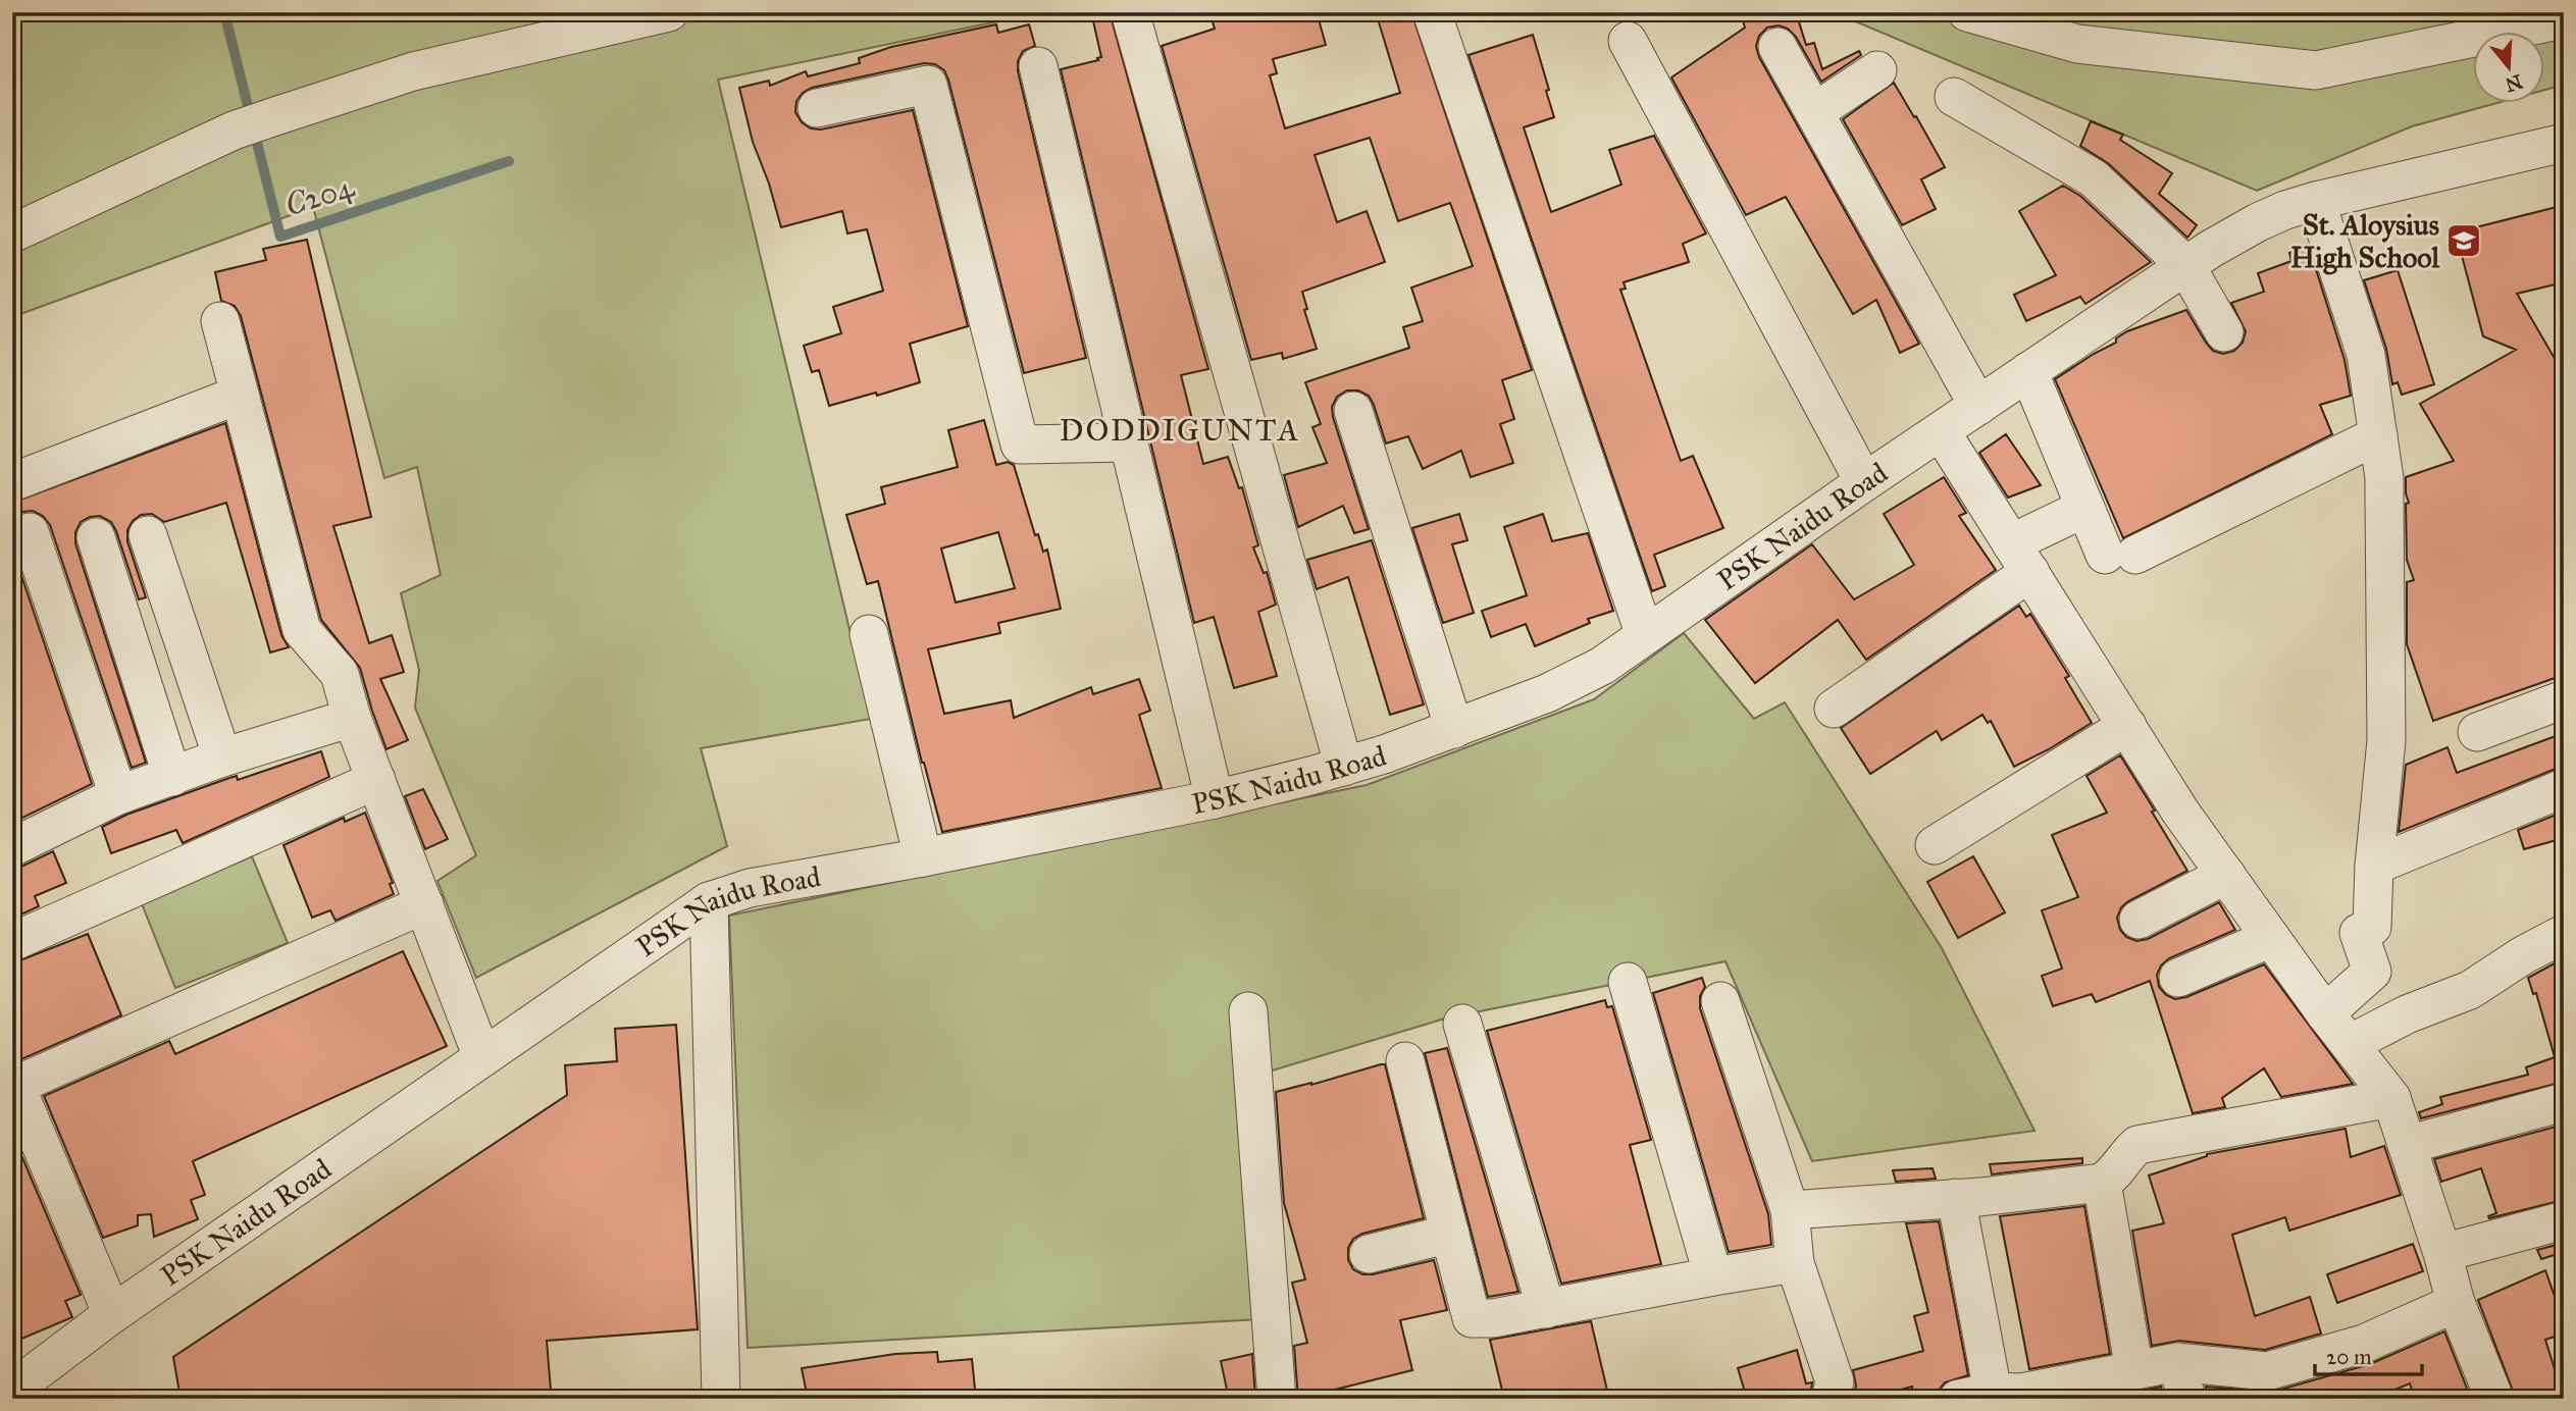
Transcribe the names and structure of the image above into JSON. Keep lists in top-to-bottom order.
{
  "streets": {
    "street": ["PSK Naidu Road"]
  },
  "districts": ["DODDIGUNTA"],
  "water": ["C204"],
  "places": {
    "school or university": ["St. Aloysius High School"]
  },
  "scale_bar": "20 m",
  "north": "bottom"
}
